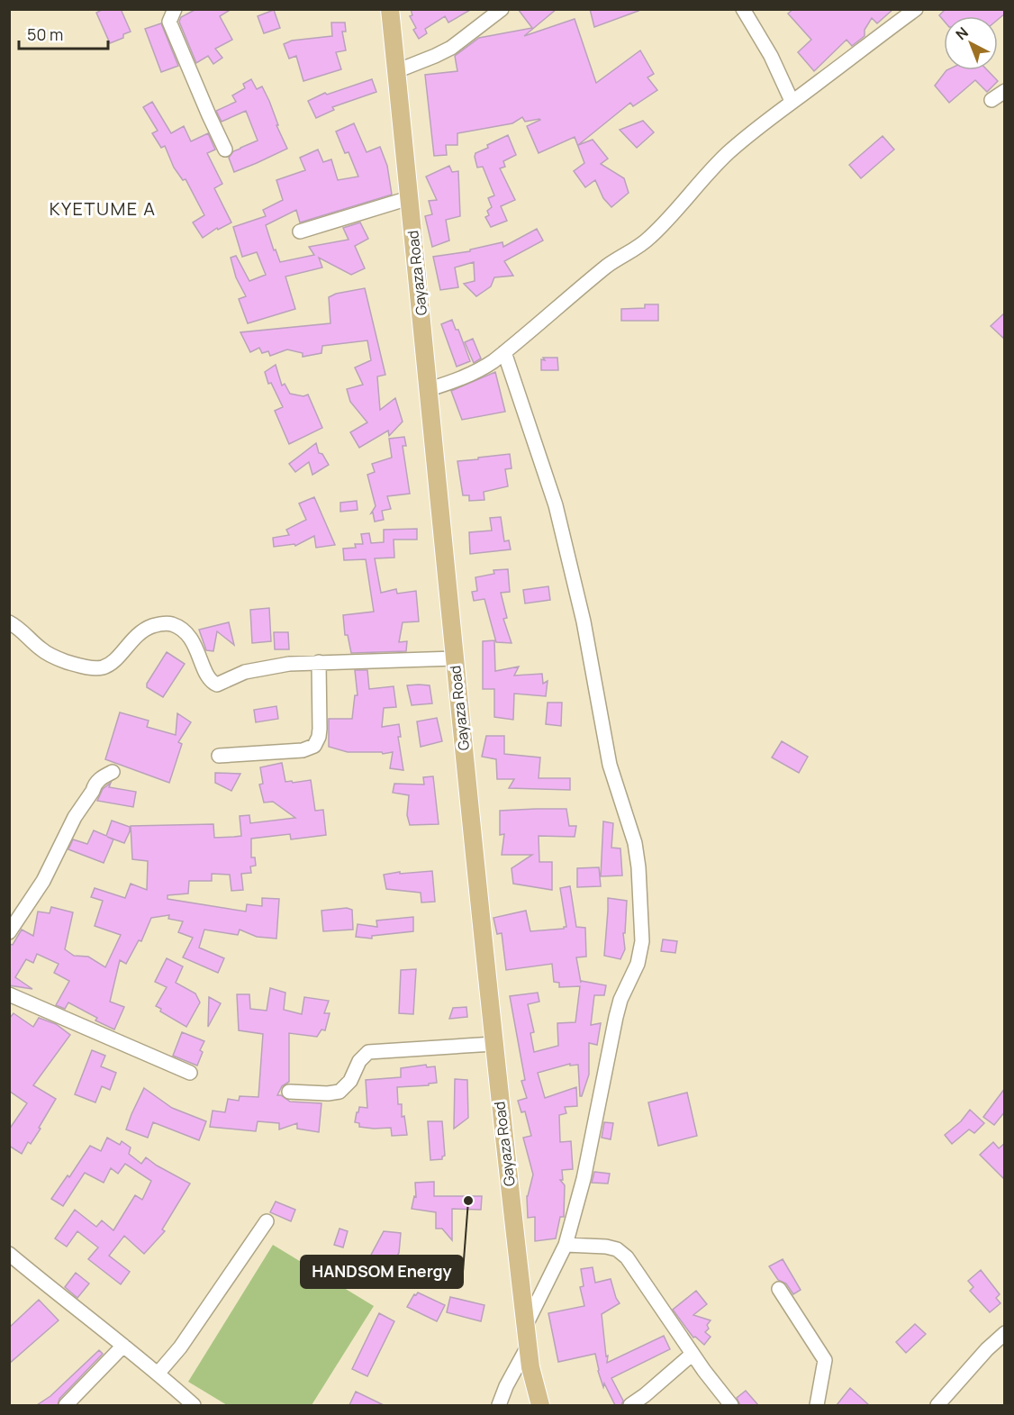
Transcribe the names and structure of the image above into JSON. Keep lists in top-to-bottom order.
{
  "streets": {
    "main road": ["Gayaza Road"]
  },
  "districts": ["KYETUME A"],
  "places": ["HANDSOM Energy"],
  "scale_bar": "50 m",
  "north": "top left"
}
